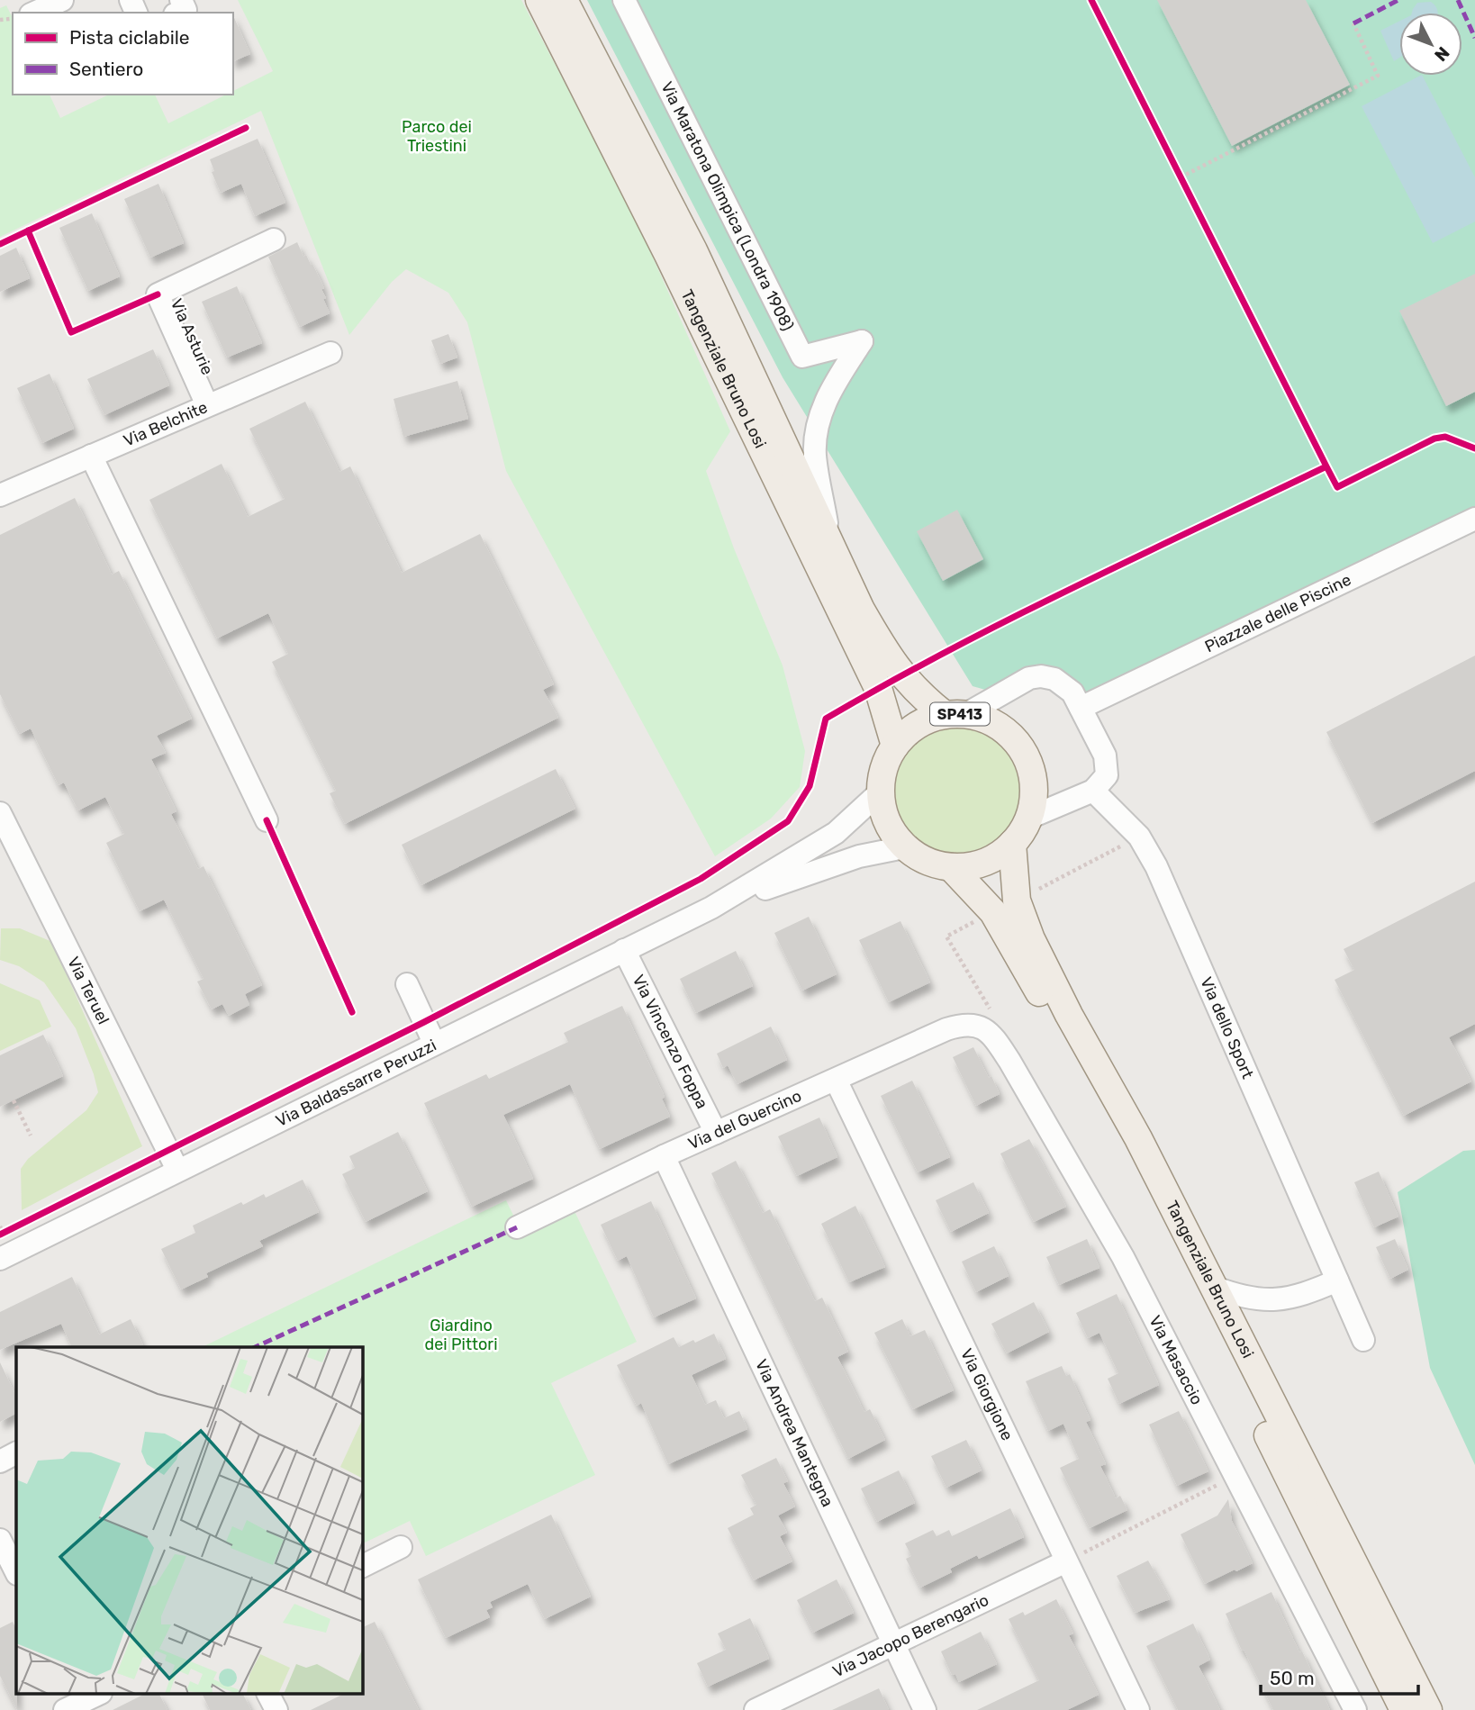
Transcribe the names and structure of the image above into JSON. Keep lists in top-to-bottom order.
{
  "streets": {
    "main road": ["Tangenziale Bruno Losi", "SP413"],
    "street": [
      "Via Maratona Olimpica (Londra 1908)",
      "Via Asturie",
      "Via Belchite",
      "Piazzale delle Piscine",
      "Via Teruel",
      "Via dello Sport",
      "Via Vincenzo Foppa",
      "Via Baldassarre Peruzzi",
      "Via del Guercino",
      "Via Masaccio",
      "Via Giorgione",
      "Via Andrea Mantegna",
      "Via Jacopo Berengario"
    ]
  },
  "crossings": [
    ["Via Maratona Olimpica (Londra 1908)", "Tangenziale Bruno Losi"],
    ["Via Asturie", "Via Belchite"],
    ["Tangenziale Bruno Losi", "SP413"],
    ["Tangenziale Bruno Losi", "Via Baldassarre Peruzzi"],
    ["SP413", "Via Baldassarre Peruzzi"],
    ["Via Teruel", "Via Baldassarre Peruzzi"],
    ["Via Vincenzo Foppa", "Via Baldassarre Peruzzi"],
    ["Via Vincenzo Foppa", "Via del Guercino"],
    ["Via del Guercino", "Via Masaccio"],
    ["Via del Guercino", "Via Giorgione"],
    ["Via del Guercino", "Via Andrea Mantegna"],
    ["Via Giorgione", "Via Jacopo Berengario"],
    ["Via Andrea Mantegna", "Via Jacopo Berengario"]
  ],
  "parks": ["Parco dei Triestini", "Giardino dei Pittori"],
  "legend": ["Pista ciclabile", "Sentiero"],
  "scale_bar": "50 m",
  "north": "bottom right"
}
